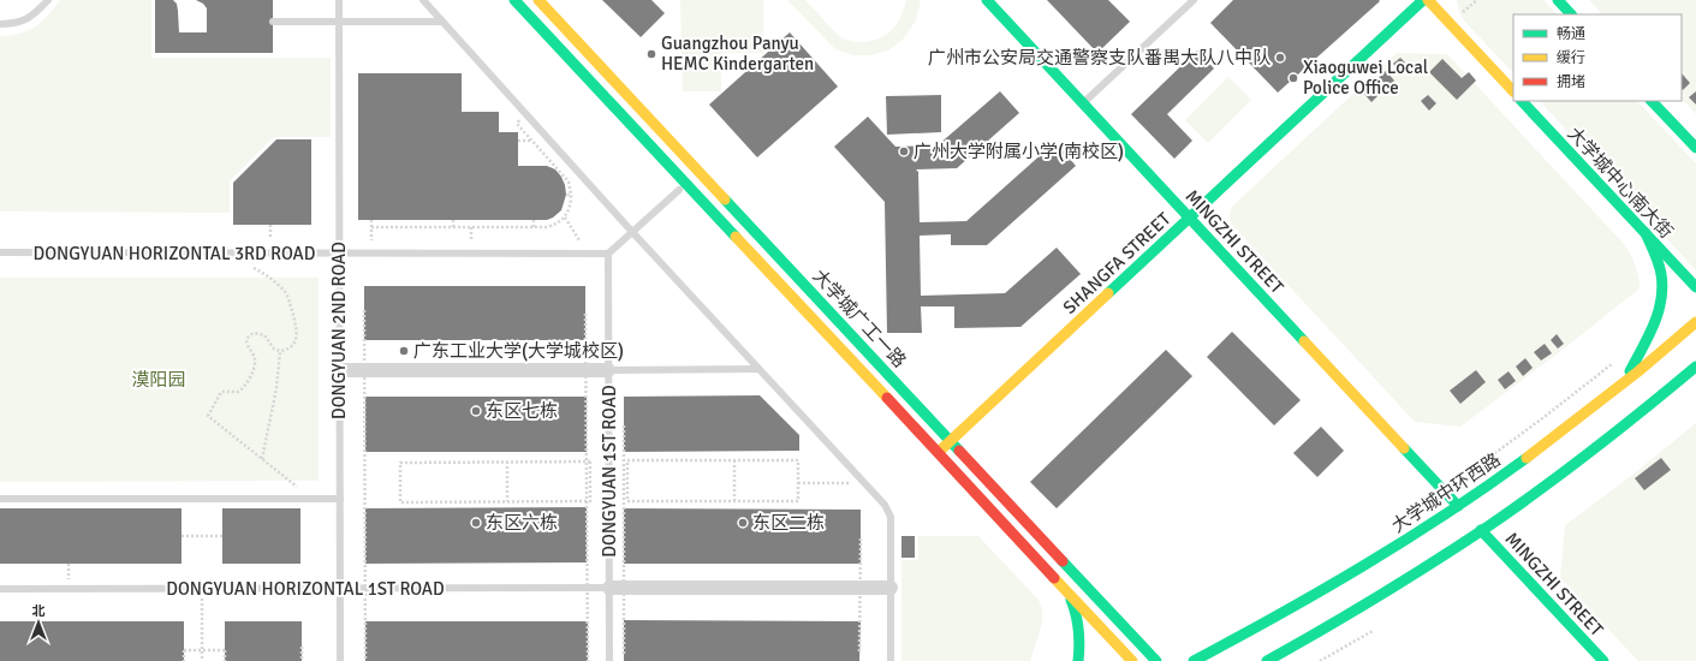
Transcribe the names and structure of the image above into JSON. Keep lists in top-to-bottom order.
{
  "streets": {
    "main road": [
      "大学城中心南大街",
      "MINGZHI STREET",
      "SHANGFA STREET",
      "大学城广工一路",
      "大学城中环西路"
    ],
    "lane": [
      "DONGYUAN HORIZONTAL 3RD ROAD",
      "DONGYUAN 2ND ROAD",
      "DONGYUAN 1ST ROAD",
      "DONGYUAN HORIZONTAL 1ST ROAD"
    ]
  },
  "crossings": [
    ["MINGZHI STREET", "SHANGFA STREET"],
    ["MINGZHI STREET", "大学城中环西路"],
    ["DONGYUAN HORIZONTAL 3RD ROAD", "DONGYUAN 2ND ROAD"],
    ["DONGYUAN HORIZONTAL 3RD ROAD", "DONGYUAN 1ST ROAD"],
    ["SHANGFA STREET", "大学城广工一路"],
    ["DONGYUAN 2ND ROAD", "DONGYUAN HORIZONTAL 1ST ROAD"],
    ["DONGYUAN 1ST ROAD", "DONGYUAN HORIZONTAL 1ST ROAD"]
  ],
  "parks": ["漠阳园"],
  "places": [
    "Guangzhou Panyu HEMC Kindergarten",
    "广州市公安局交通警察支队番禺大队八中队",
    "Xiaoguwei Local Police Office",
    "广州大学附属小学(南校区)",
    "广东工业大学(大学城校区)",
    "东区七栋",
    "东区六栋",
    "东区二栋"
  ],
  "legend": ["畅通", "缓行", "拥堵"],
  "north": "top"
}
